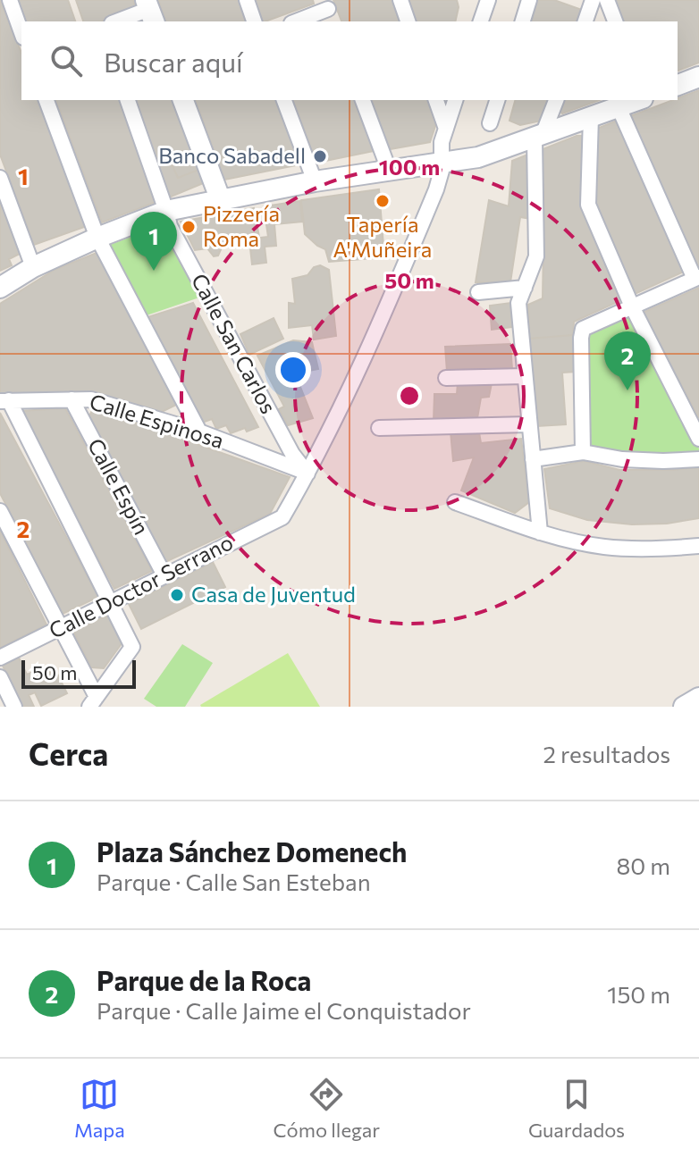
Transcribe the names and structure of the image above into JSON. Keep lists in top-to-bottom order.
{
  "streets": {
    "street": [
      "Calle San Carlos",
      "Calle Espinosa",
      "Calle Espín",
      "Calle Doctor Serrano"
    ]
  },
  "crossings": [
    ["Calle San Carlos", "Calle Espinosa"],
    ["Calle San Carlos", "Calle Doctor Serrano"],
    ["Calle Espinosa", "Calle Espín"],
    ["Calle Espinosa", "Calle Doctor Serrano"],
    ["Calle Espín", "Calle Doctor Serrano"]
  ],
  "places": [
    "Banco Sabadell",
    "Tapería A'Muñeira",
    "Pizzería Roma",
    "Casa de Juventud"
  ],
  "scale_bar": "50 m",
  "page": {
    "search": "Buscar aquí",
    "pins": ["1", "2"],
    "scale": "50 m",
    "heading": ["Cerca", "2 resultados"],
    "list": [
      {
        "mark": "1",
        "name": "Plaza Sánchez Domenech",
        "note": "Parque · Calle San Esteban",
        "value": "80 m"
      },
      {
        "mark": "2",
        "name": "Parque de la Roca",
        "note": "Parque · Calle Jaime el Conquistador",
        "value": "150 m"
      }
    ],
    "nav": ["Mapa", "Cómo llegar", "Guardados"]
  },
  "grid": {
    "rows": ["1", "2"]
  },
  "rings": ["100 m", "50 m"]
}
